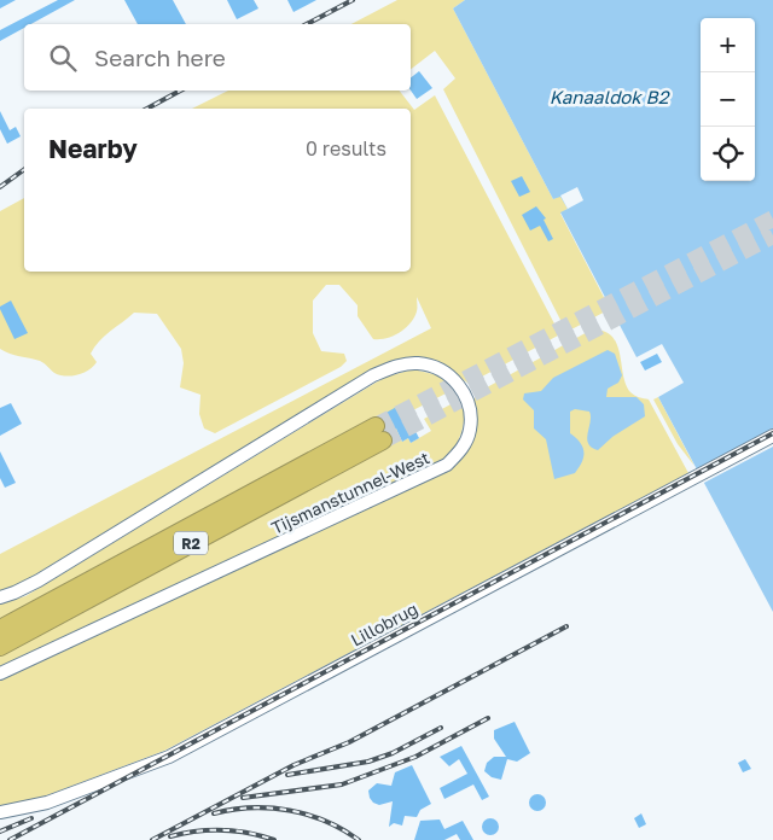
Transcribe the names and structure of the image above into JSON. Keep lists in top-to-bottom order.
{
  "streets": {
    "highway": ["R2"],
    "street": ["Tijsmanstunnel-West", "Lillobrug"]
  },
  "water": ["Kanaaldok B2"],
  "page": {
    "map_buttons": ["+", "−"],
    "search": "Search here",
    "heading": ["Nearby", "0 results"]
  }
}
